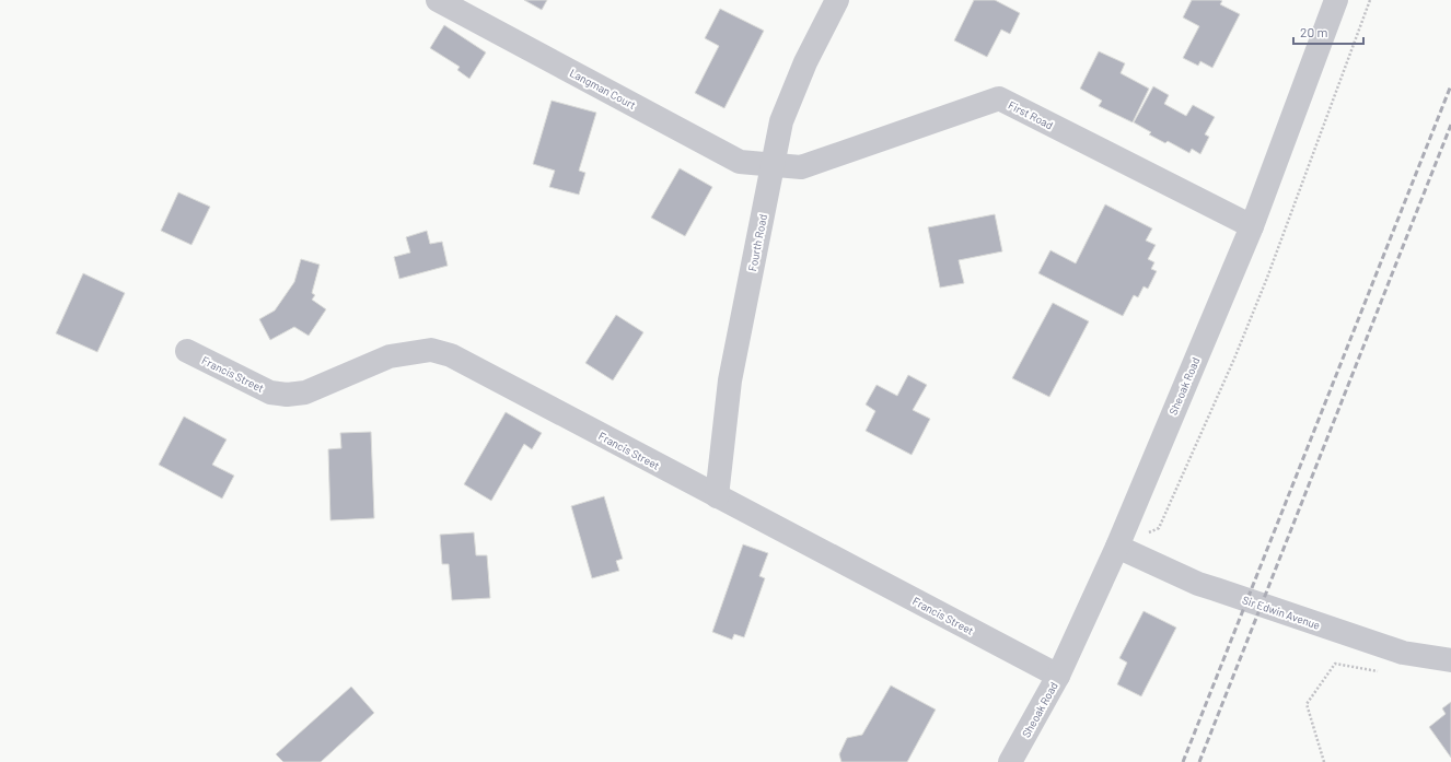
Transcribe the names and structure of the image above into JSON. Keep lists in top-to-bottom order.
{
  "streets": {
    "street": [
      "Langman Court",
      "First Road",
      "Fourth Road",
      "Francis Street",
      "Sheoak Road",
      "Sir Edwin Avenue"
    ]
  },
  "crossings": [
    ["Langman Court", "First Road"],
    ["Langman Court", "Fourth Road"],
    ["First Road", "Fourth Road"],
    ["First Road", "Sheoak Road"],
    ["Fourth Road", "Francis Street"],
    ["Francis Street", "Sheoak Road"],
    ["Sheoak Road", "Sir Edwin Avenue"]
  ],
  "scale_bar": "20 m"
}
